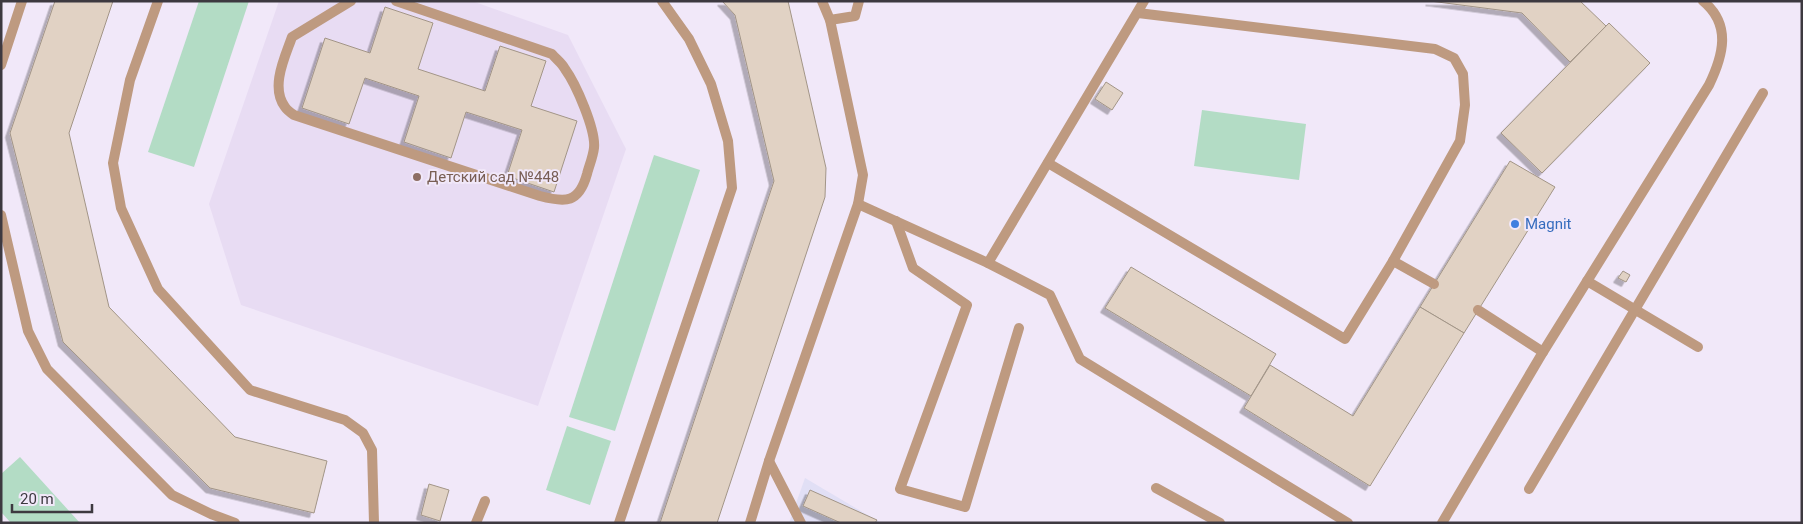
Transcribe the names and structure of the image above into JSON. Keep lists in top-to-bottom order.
{
  "places": ["Детский сад №448", "Magnit"],
  "scale_bar": "20 m"
}
